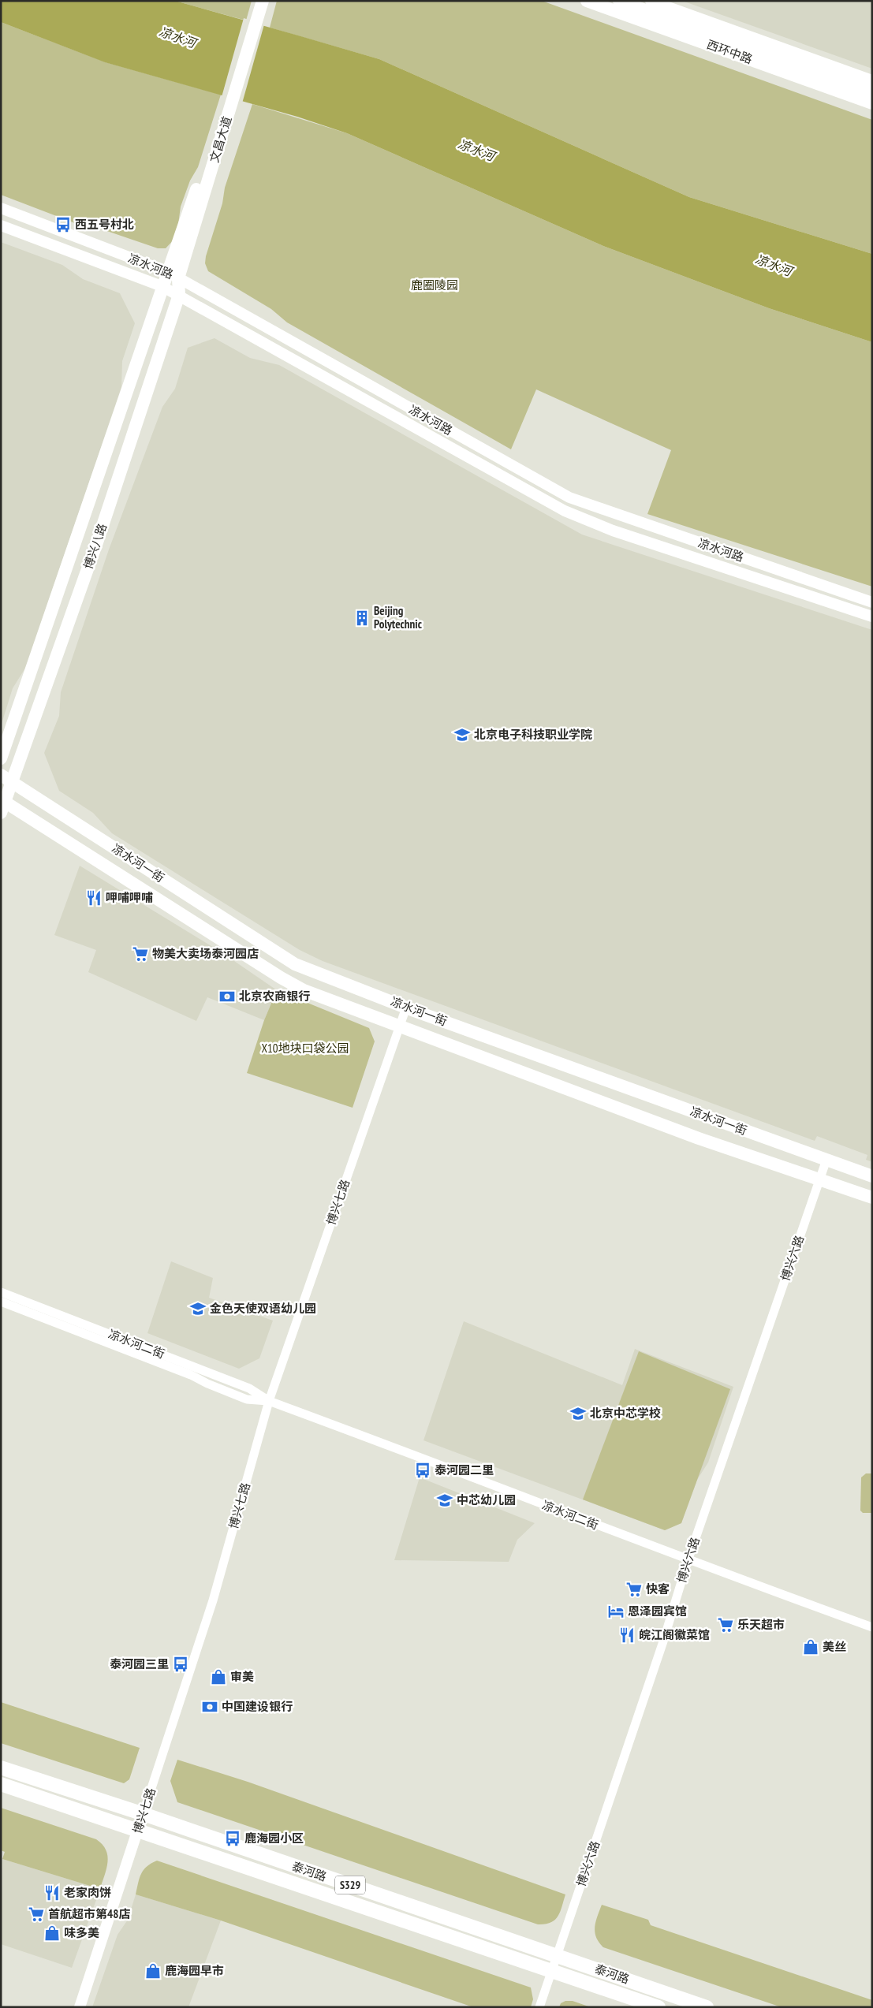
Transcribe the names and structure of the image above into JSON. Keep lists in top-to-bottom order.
{
  "streets": {
    "main road": [
      "西环中路",
      "文昌大道",
      "博兴八路",
      "凉水河一街",
      "泰河路",
      "S329"
    ],
    "street": [
      "凉水河路",
      "博兴七路",
      "博兴六路",
      "凉水河二街"
    ]
  },
  "crossings": [
    ["文昌大道", "凉水河路"],
    ["文昌大道", "博兴八路"],
    ["凉水河路", "博兴八路"],
    ["博兴八路", "凉水河一街"],
    ["凉水河一街", "博兴七路"],
    ["凉水河一街", "博兴六路"],
    ["博兴七路", "凉水河二街"],
    ["博兴七路", "泰河路"],
    ["博兴六路", "凉水河二街"],
    ["博兴六路", "泰河路"]
  ],
  "water": ["凉水河"],
  "parks": ["鹿圈陵园", "X10地块口袋公园"],
  "places": {
    "bus stop": [
      "西五号村北",
      "泰河园二里",
      "泰河园三里",
      "鹿海园小区"
    ],
    "building": ["Beijing Polytechnic"],
    "school or university": [
      "北京电子科技职业学院",
      "金色天使双语幼儿园",
      "北京中芯学校",
      "中芯幼儿园"
    ],
    "restaurant": ["呷哺呷哺", "皖江阁徽菜馆", "老家肉饼"],
    "supermarket": [
      "物美大卖场泰河园店",
      "快客",
      "乐天超市",
      "首航超市第48店"
    ],
    "bank": ["北京农商银行", "中国建设银行"],
    "hotel": ["恩泽园宾馆"],
    "shop": [
      "美丝",
      "审美",
      "味多美",
      "鹿海园早市"
    ]
  }
}
